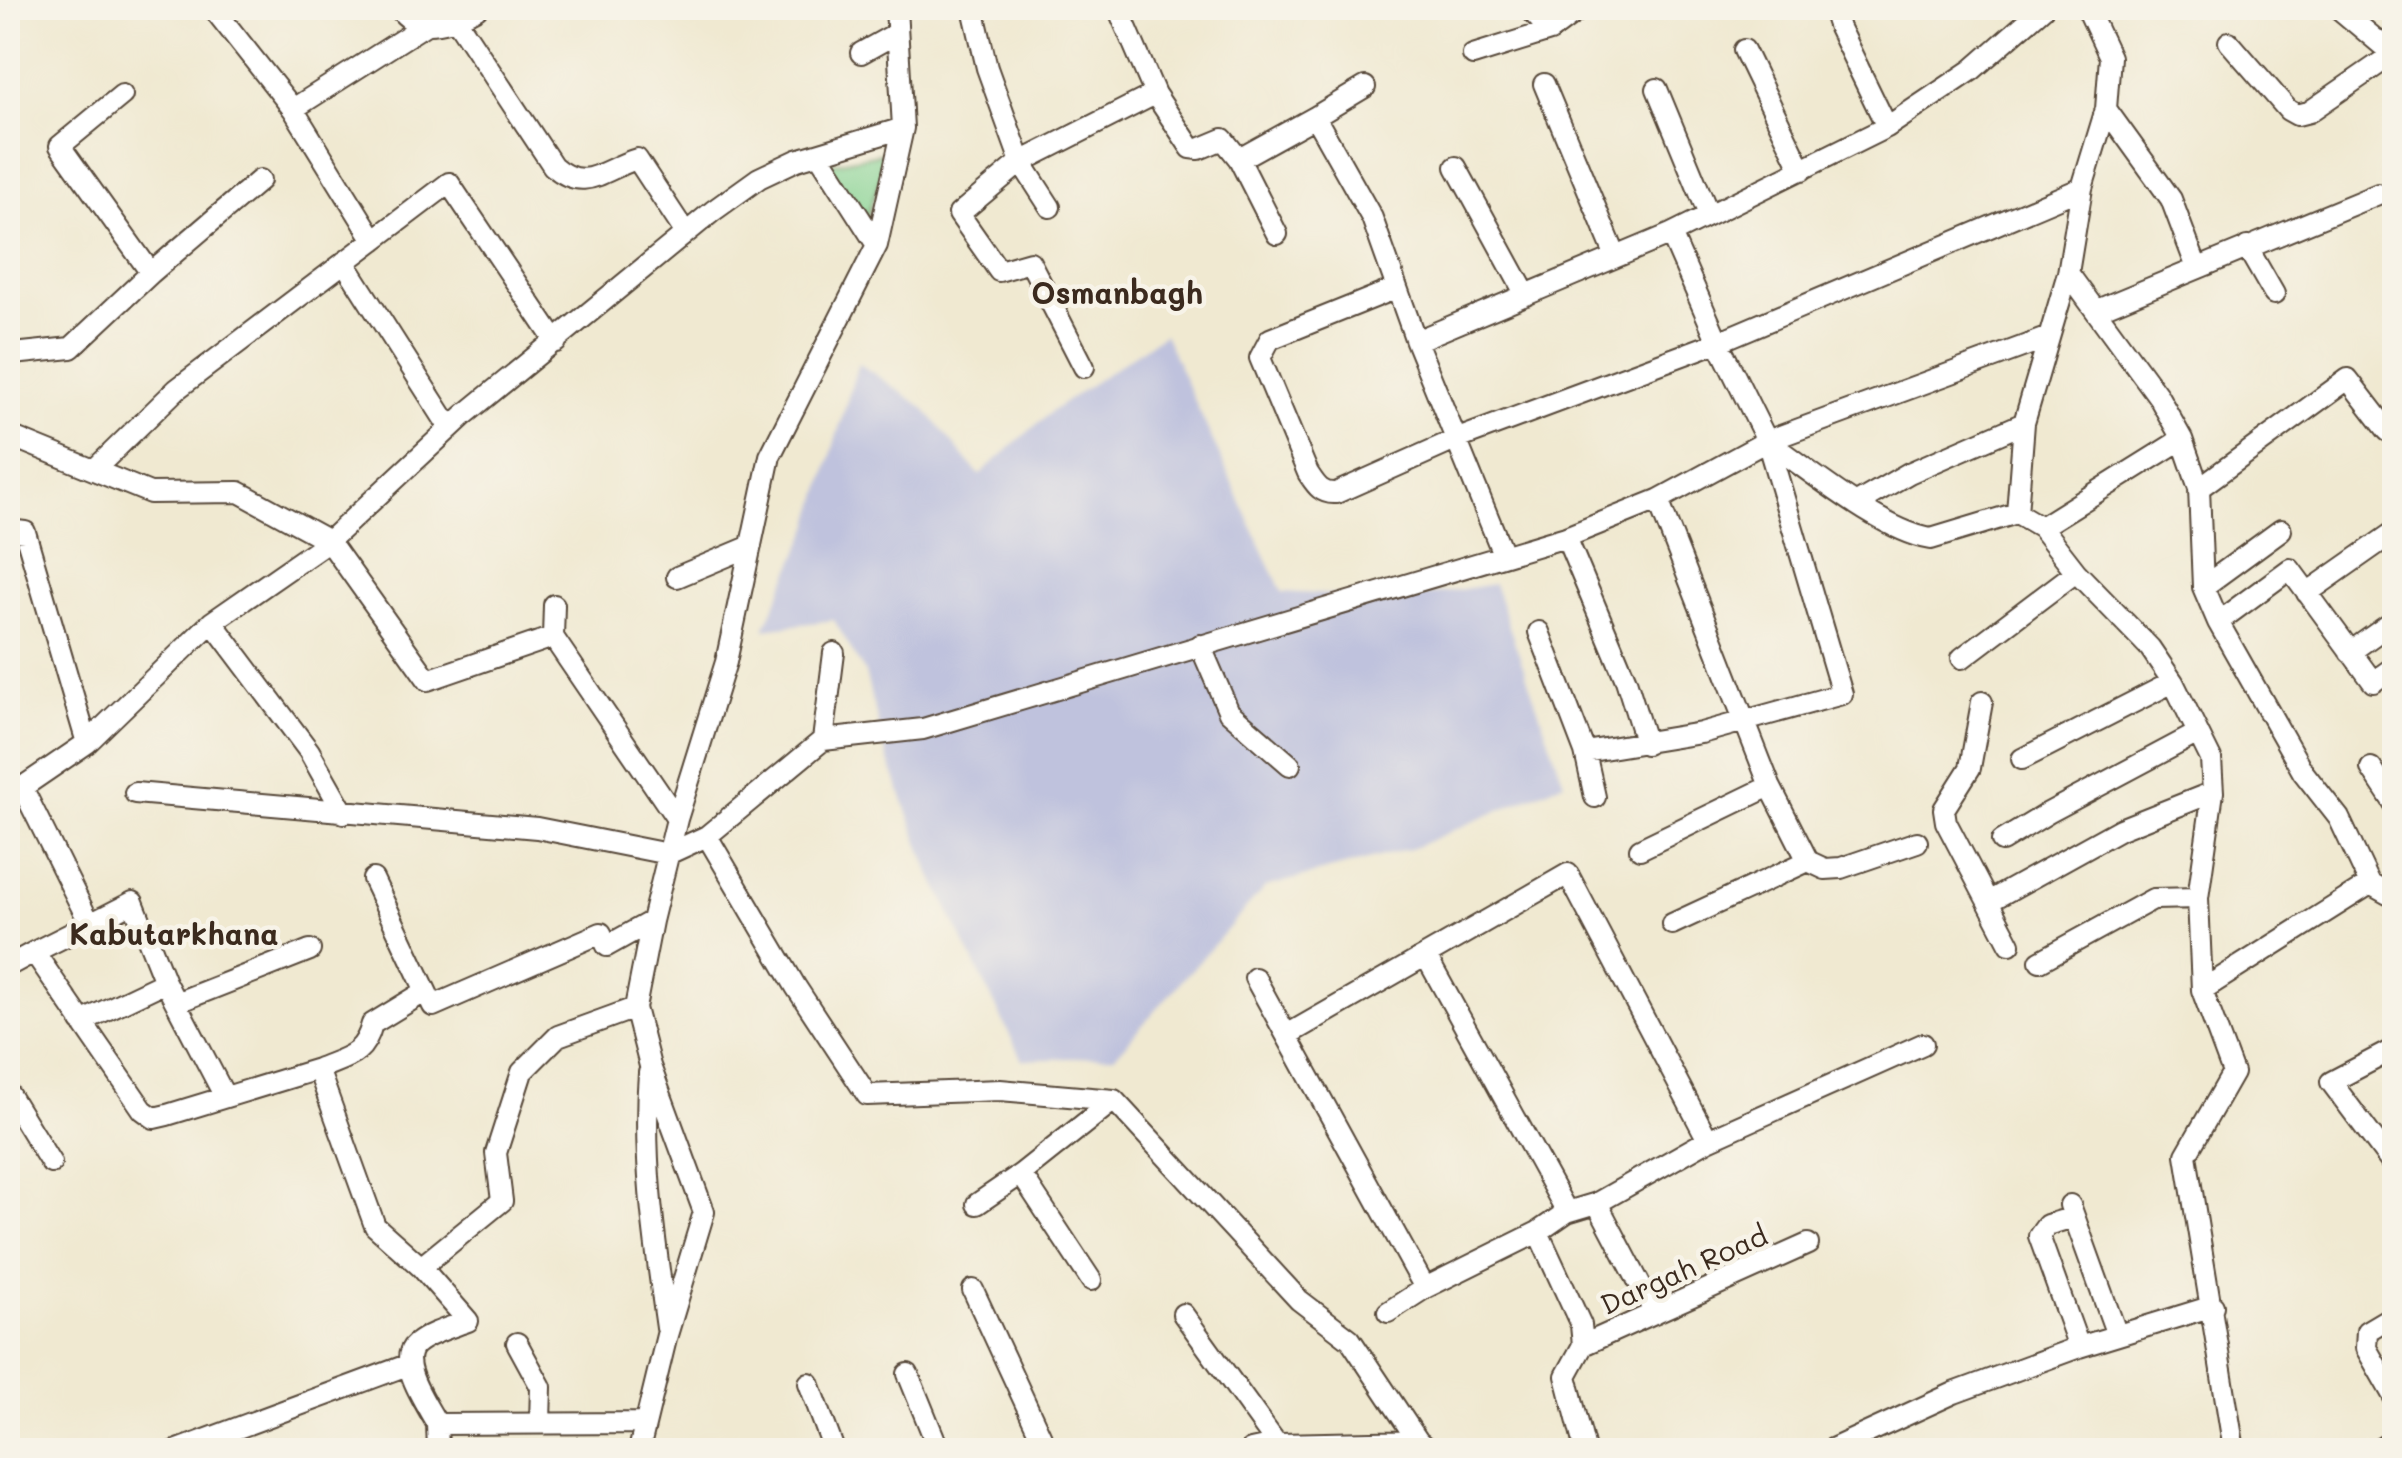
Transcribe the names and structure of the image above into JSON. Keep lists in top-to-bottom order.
{
  "streets": {
    "street": ["Dargah Road"]
  },
  "districts": ["Osmanbagh", "Kabutarkhana"]
}
